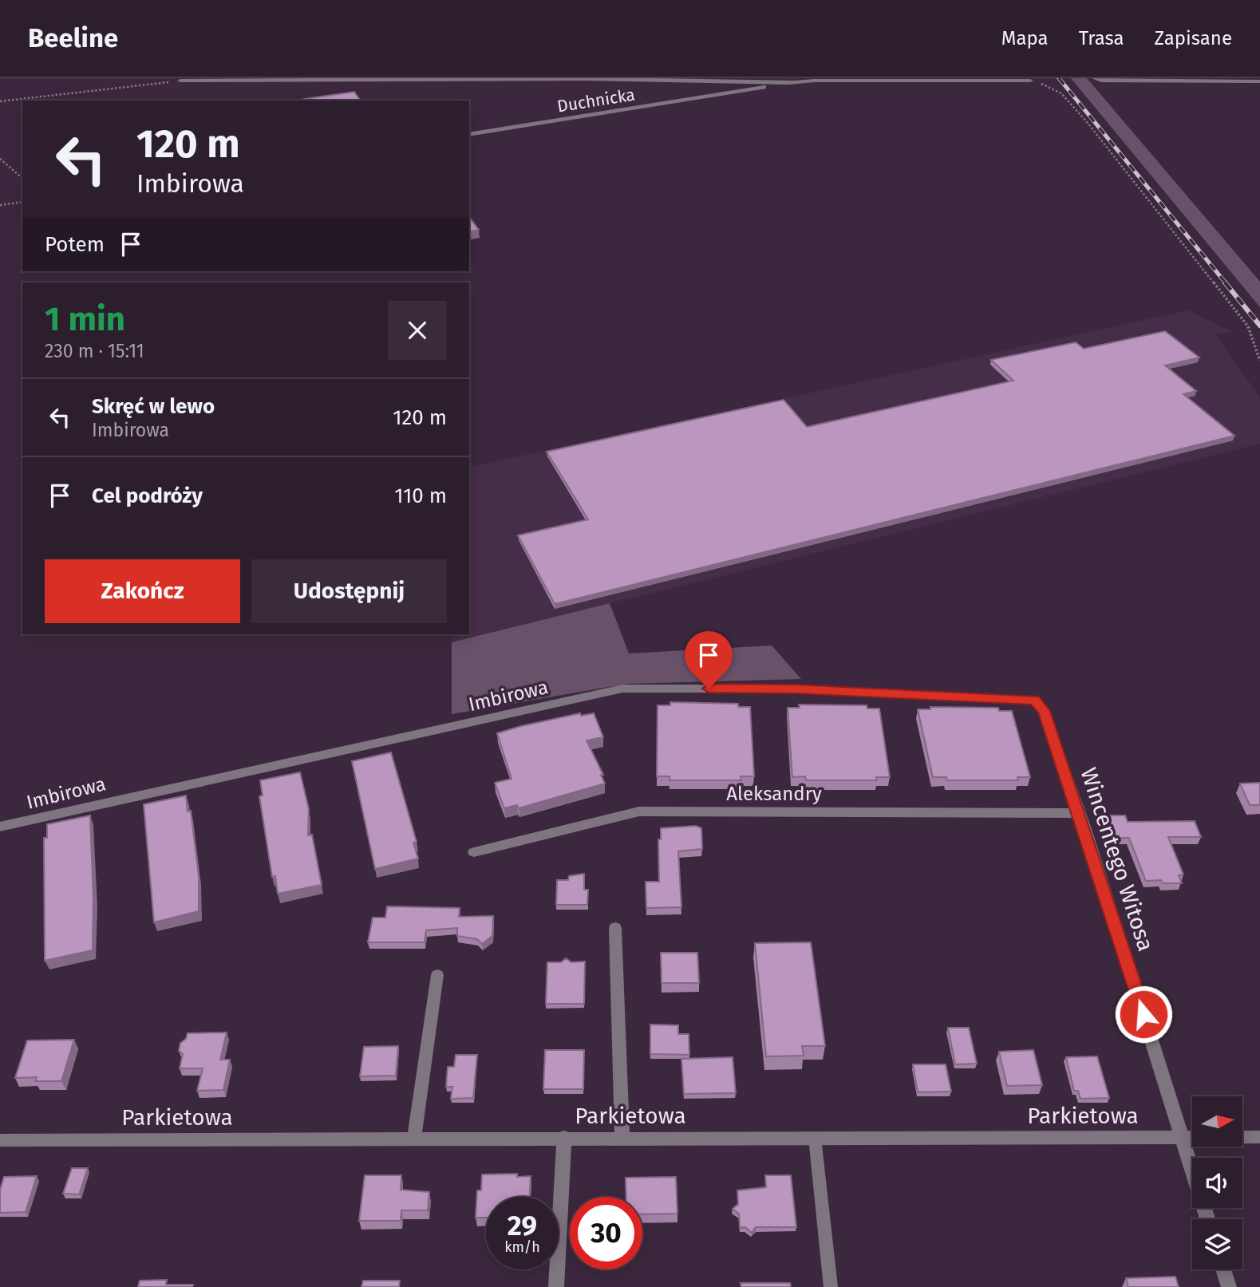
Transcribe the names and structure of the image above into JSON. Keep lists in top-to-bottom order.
{
  "streets": {
    "street": [
      "Duchnicka",
      "Imbirowa",
      "Aleksandry",
      "Wincentego Witosa",
      "Parkietowa"
    ]
  },
  "crossings": [
    ["Imbirowa", "Wincentego Witosa"],
    ["Aleksandry", "Wincentego Witosa"],
    ["Wincentego Witosa", "Parkietowa"]
  ],
  "north": "right",
  "page": {
    "header": "Beeline",
    "nav": ["Mapa", "Trasa", "Zapisane"],
    "turn": ["120 m", "Imbirowa"],
    "then": "Potem",
    "heading": ["1 min", "230 m · 15:11"],
    "list": [
      {
        "name": "Skręć w lewo",
        "note": "Imbirowa",
        "value": "120 m"
      },
      {
        "name": "Cel podróży",
        "value": "110 m"
      }
    ],
    "buttons": ["Zakończ", "Udostępnij"],
    "speed": "29 km/h",
    "limit": "30"
  }
}
